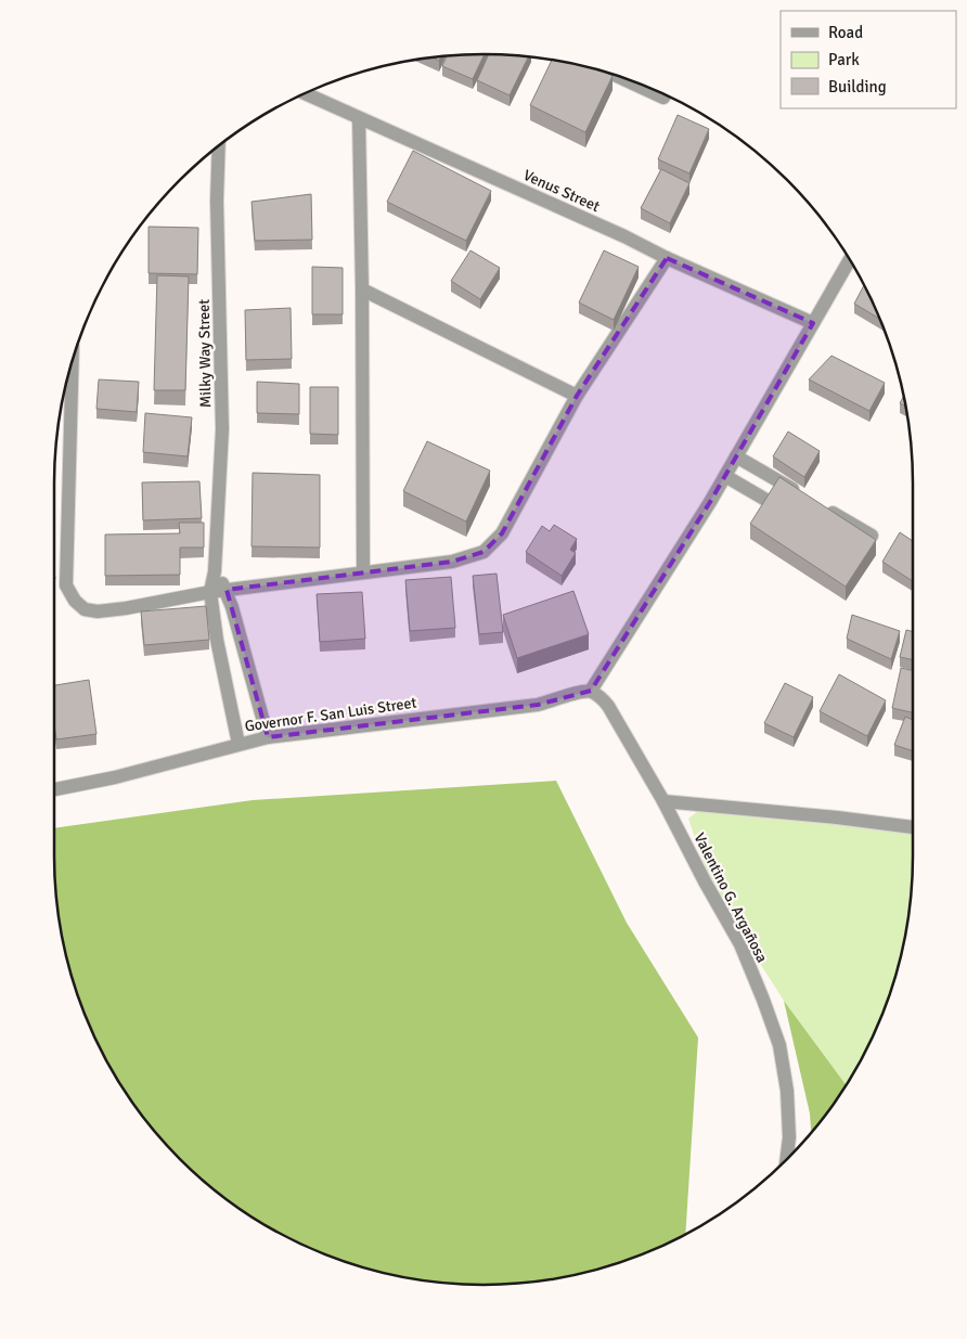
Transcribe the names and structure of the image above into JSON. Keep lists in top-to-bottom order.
{
  "streets": {
    "street": [
      "Venus Street",
      "Milky Way Street",
      "Governor F. San Luis Street",
      "Valentino G. Argañosa"
    ]
  },
  "crossings": [
    ["Milky Way Street", "Governor F. San Luis Street"],
    ["Governor F. San Luis Street", "Valentino G. Argañosa"]
  ],
  "legend": ["Road", "Park", "Building"]
}
